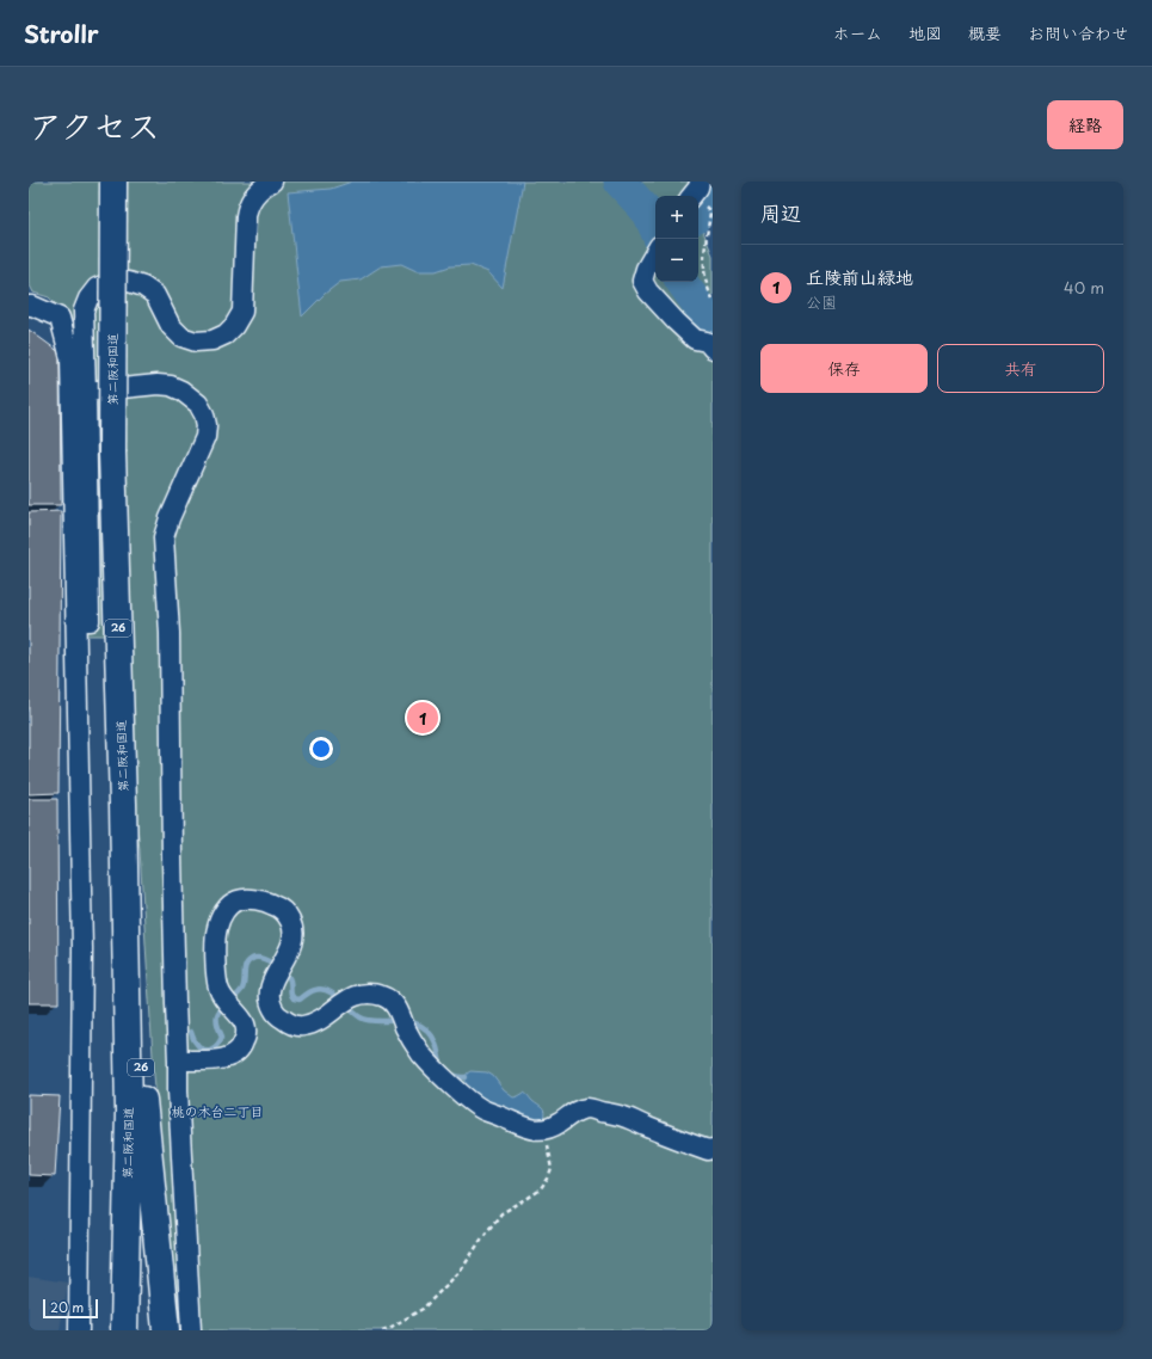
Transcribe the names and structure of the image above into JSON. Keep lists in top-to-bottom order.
{
  "streets": {
    "highway": ["第二阪和国道", "26"]
  },
  "crossings": [
    ["第二阪和国道", "26"]
  ],
  "districts": ["桃の木台二丁目"],
  "scale_bar": "20 m",
  "page": {
    "header": "Strollr",
    "nav": [
      "ホーム",
      "地図",
      "概要",
      "お問い合わせ"
    ],
    "title": "アクセス",
    "buttons": [
      "経路",
      ["保存", "共有"]
    ],
    "heading": "周辺",
    "map_buttons": ["+", "−"],
    "list": [
      {
        "mark": "1",
        "name": "丘陵前山緑地",
        "note": "公園",
        "value": "40 m"
      }
    ],
    "pins": "1",
    "scale": "20 m"
  }
}
